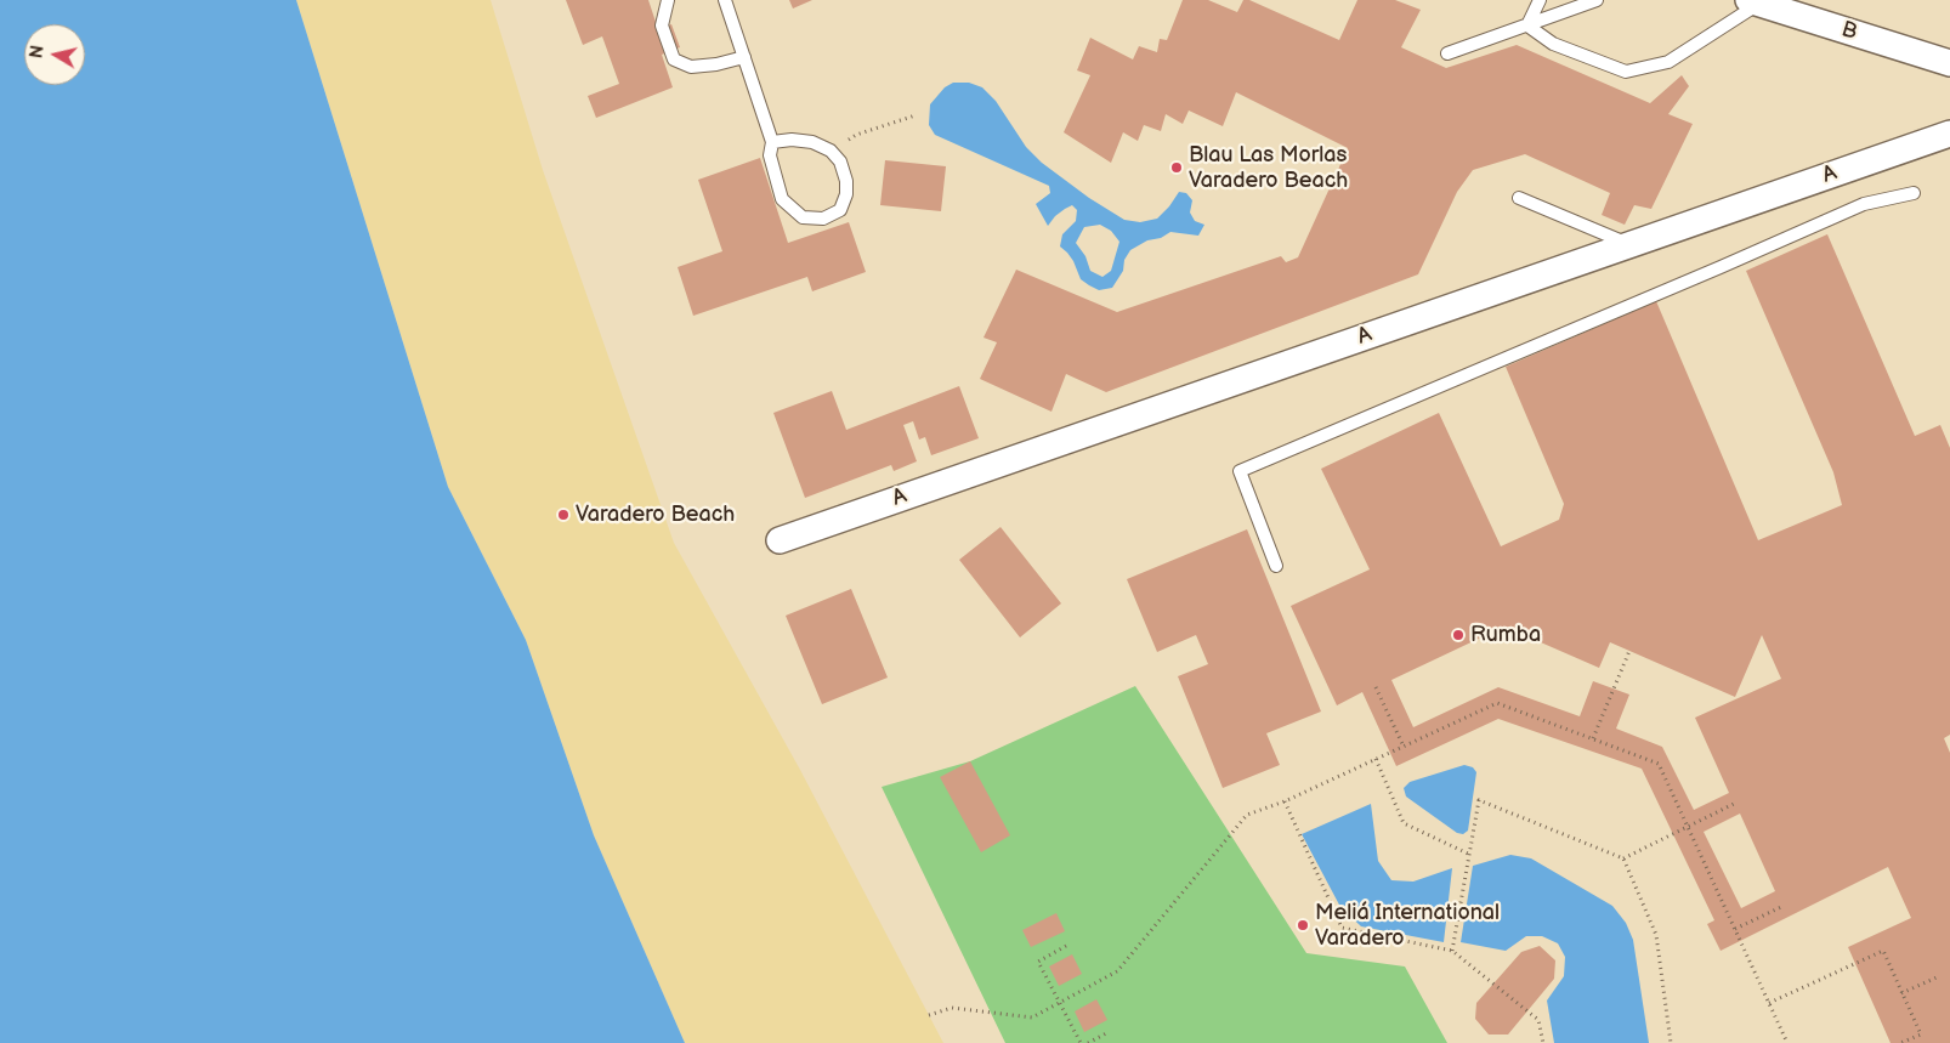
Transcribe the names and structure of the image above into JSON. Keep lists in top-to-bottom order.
{
  "streets": {
    "street": ["B", "A"]
  },
  "places": [
    "Blau Las Morlas Varadero Beach",
    "Varadero Beach",
    "Rumba",
    "Meliá International Varadero"
  ],
  "north": "left"
}
